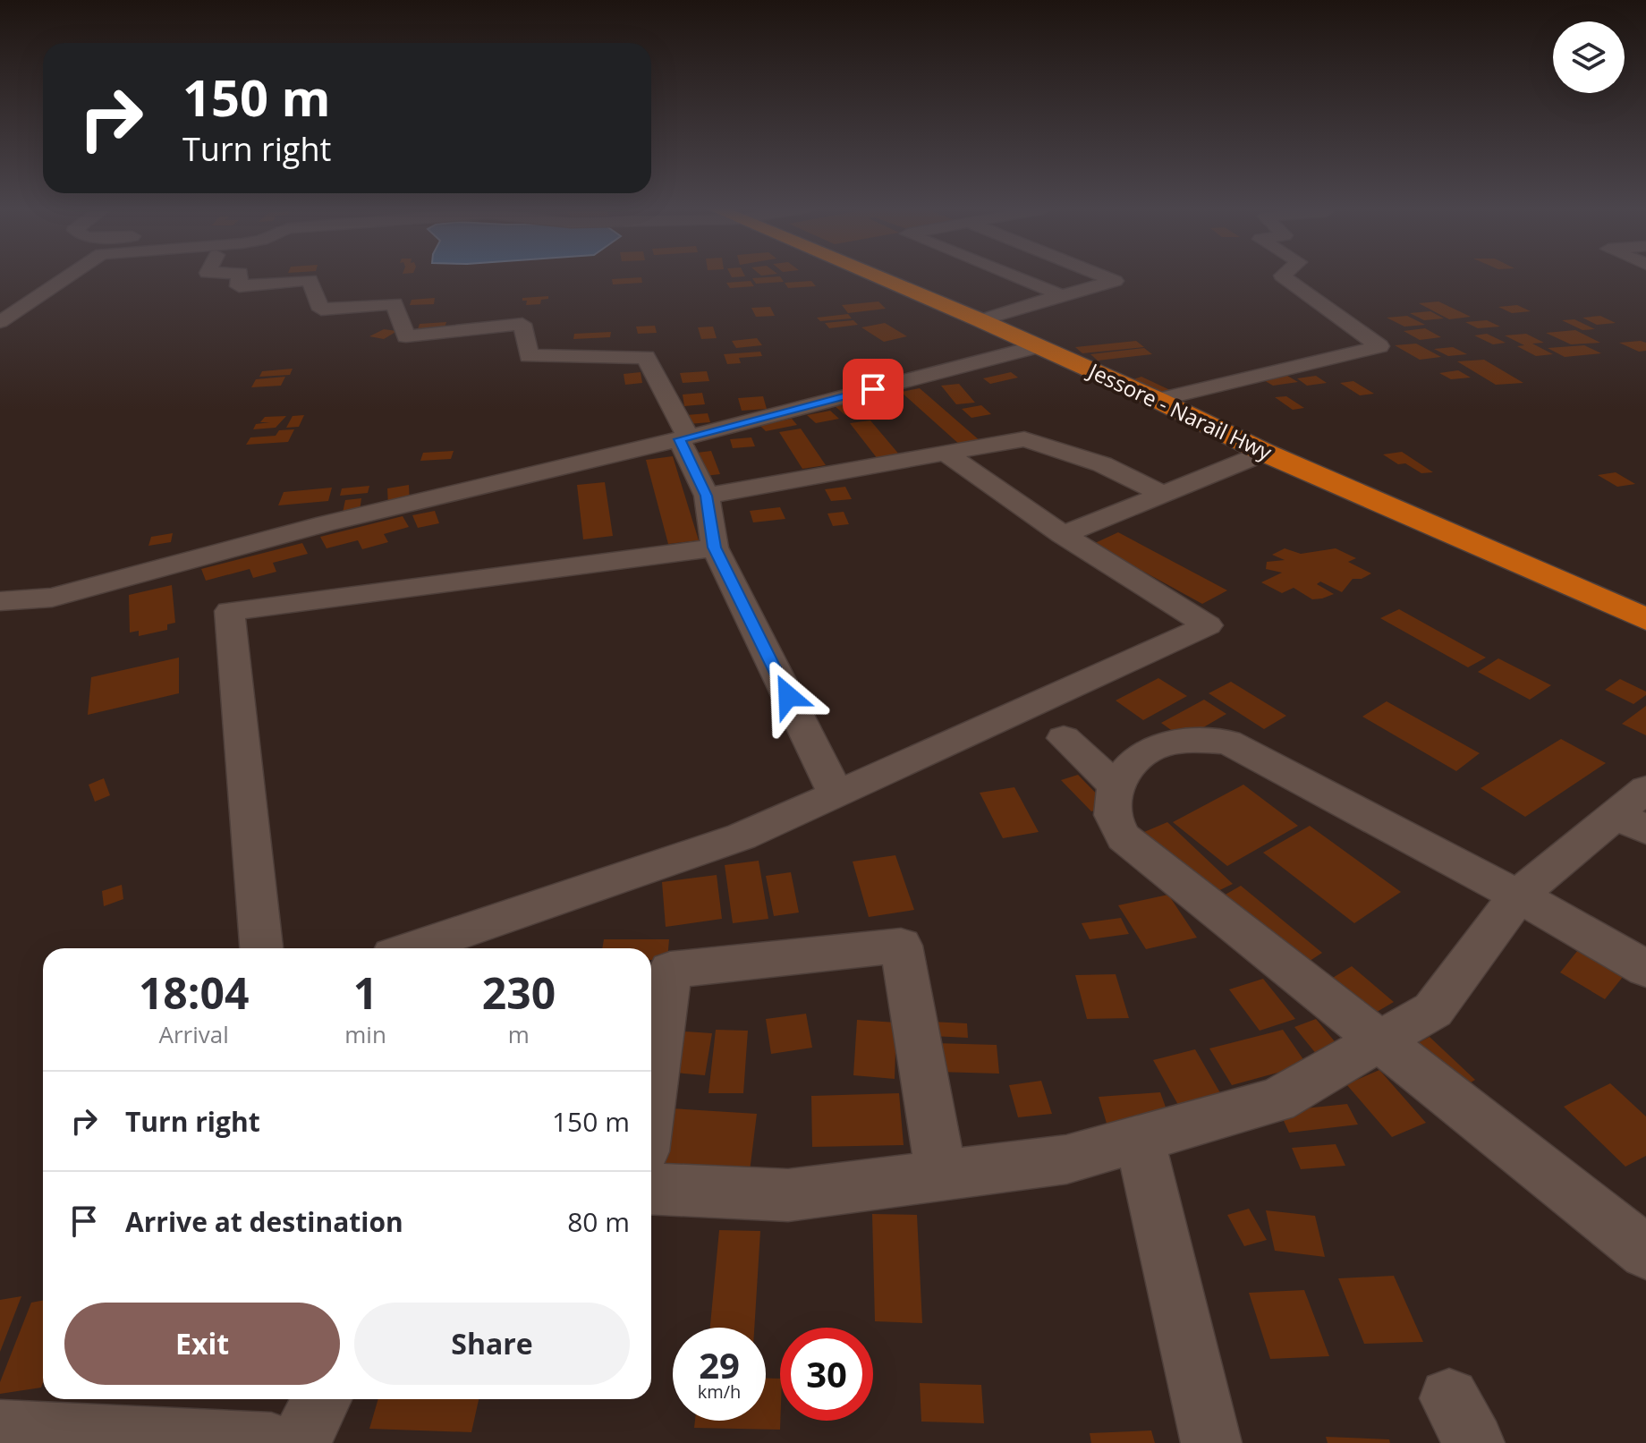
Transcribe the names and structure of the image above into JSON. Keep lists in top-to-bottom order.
{
  "streets": {
    "highway": ["Jessore - Narail Hwy"]
  },
  "page": {
    "turn": ["150 m", "Turn right"],
    "eta": [
      "18:04",
      "Arrival",
      "1",
      "min",
      "230",
      "m"
    ],
    "list": [
      {
        "name": "Turn right",
        "value": "150 m"
      },
      {
        "name": "Arrive at destination",
        "value": "80 m"
      }
    ],
    "buttons": ["Exit", "Share"],
    "speed": "29 km/h",
    "limit": "30"
  }
}
